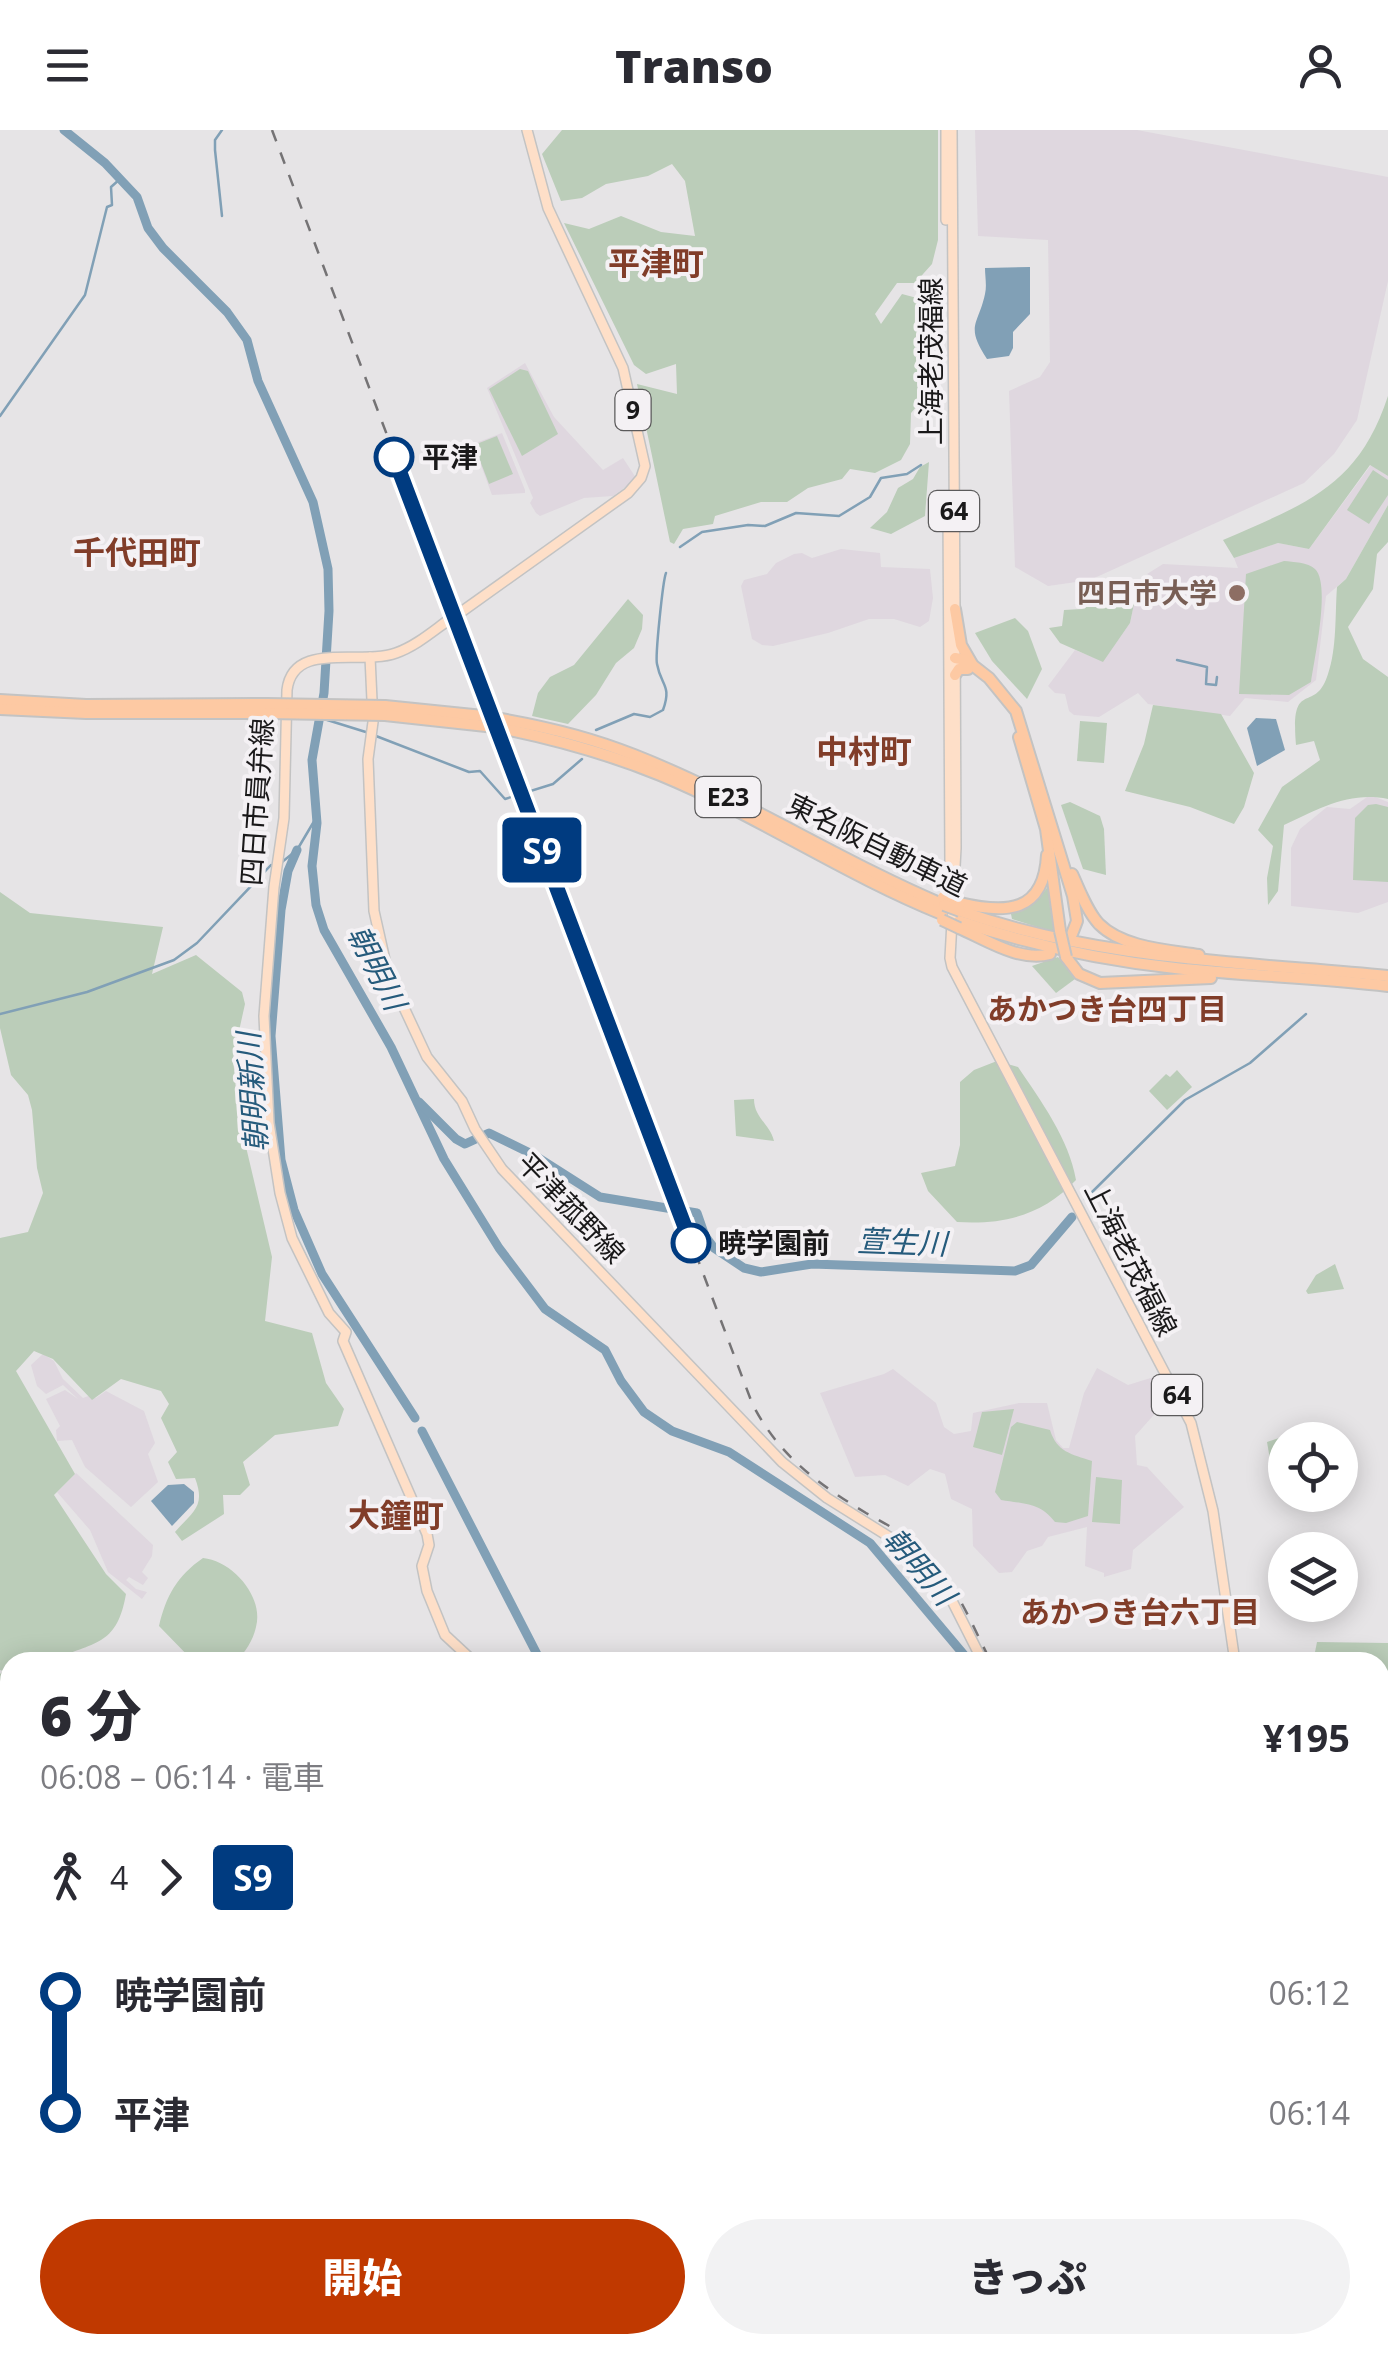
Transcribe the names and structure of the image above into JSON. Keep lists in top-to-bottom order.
{
  "streets": {
    "highway": ["E23", "東名阪自動車道"],
    "main road": [
      "上海老茂福線",
      "9",
      "64",
      "四日市員弁線",
      "平津菰野線"
    ]
  },
  "crossings": [
    ["上海老茂福線", "東名阪自動車道"],
    ["四日市員弁線", "平津菰野線"]
  ],
  "districts": [
    "平津町",
    "千代田町",
    "中村町",
    "あかつき台四丁目",
    "大鐘町",
    "あかつき台六丁目"
  ],
  "water": ["朝明川", "朝明新川", "萱生川"],
  "places": ["平津", "四日市大学", "暁学園前"],
  "page": {
    "header": "Transo",
    "on_map": "S9",
    "heading": ["6 分", "06:08 – 06:14 · 電車", "¥195"],
    "legs": ["4", "S9"],
    "list": [
      {
        "name": "暁学園前",
        "value": "06:12"
      },
      {
        "name": "平津",
        "value": "06:14"
      }
    ],
    "buttons": ["開始", "きっぷ"]
  }
}
